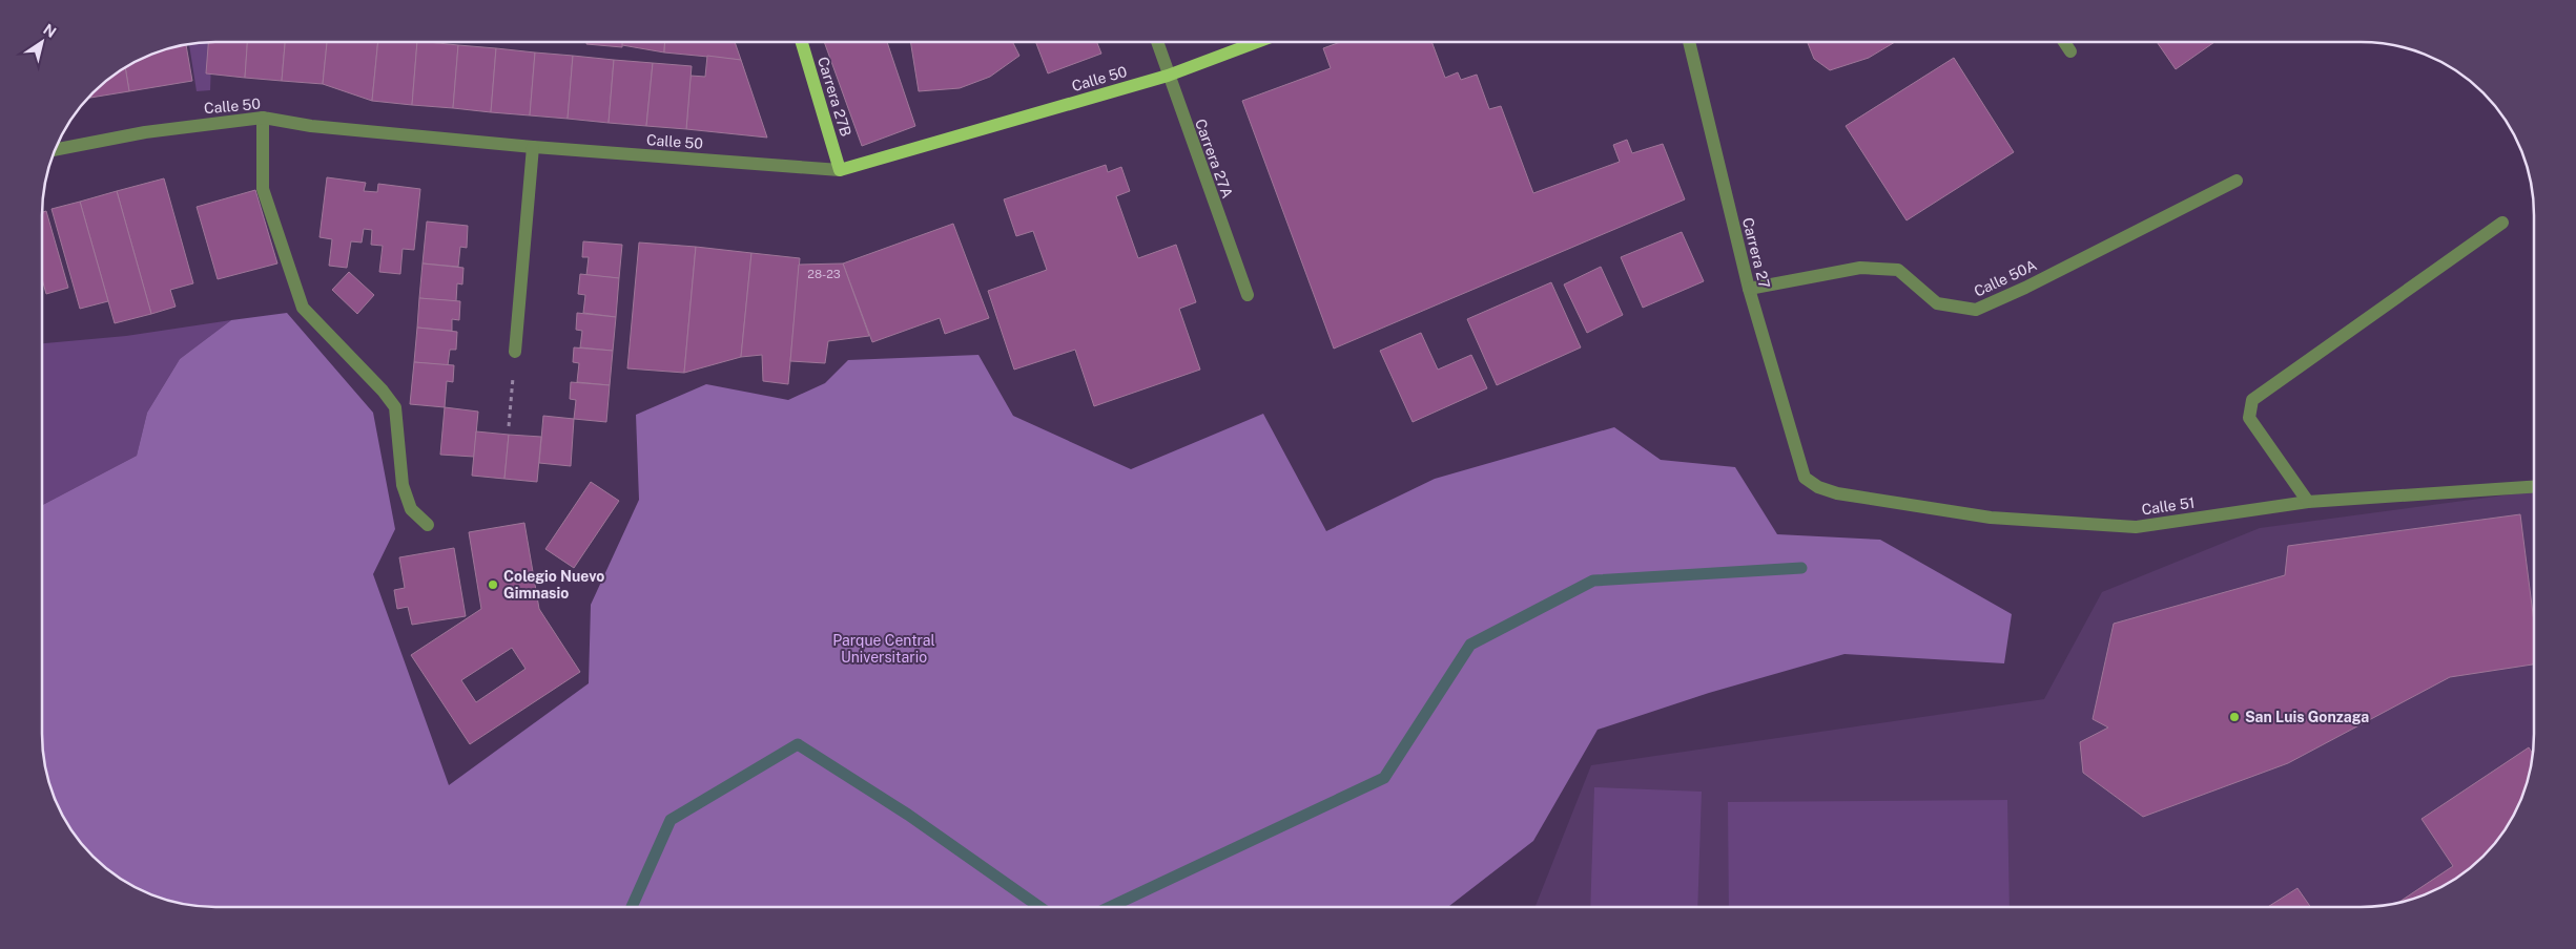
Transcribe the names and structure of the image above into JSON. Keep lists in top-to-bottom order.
{
  "streets": {
    "main road": ["Calle 50", "Carrera 27B"],
    "street": [
      "Carrera 27A",
      "Carrera 27",
      "Calle 50A",
      "Calle 51"
    ]
  },
  "crossings": [
    ["Calle 50", "Carrera 27B"],
    ["Calle 50", "Carrera 27A"],
    ["Carrera 27", "Calle 50A"],
    ["Carrera 27", "Calle 51"]
  ],
  "parks": ["Parque Central Universitario"],
  "places": ["Colegio Nuevo Gimnasio", "San Luis Gonzaga"],
  "house_numbers": ["28-23"],
  "north": "top right"
}
